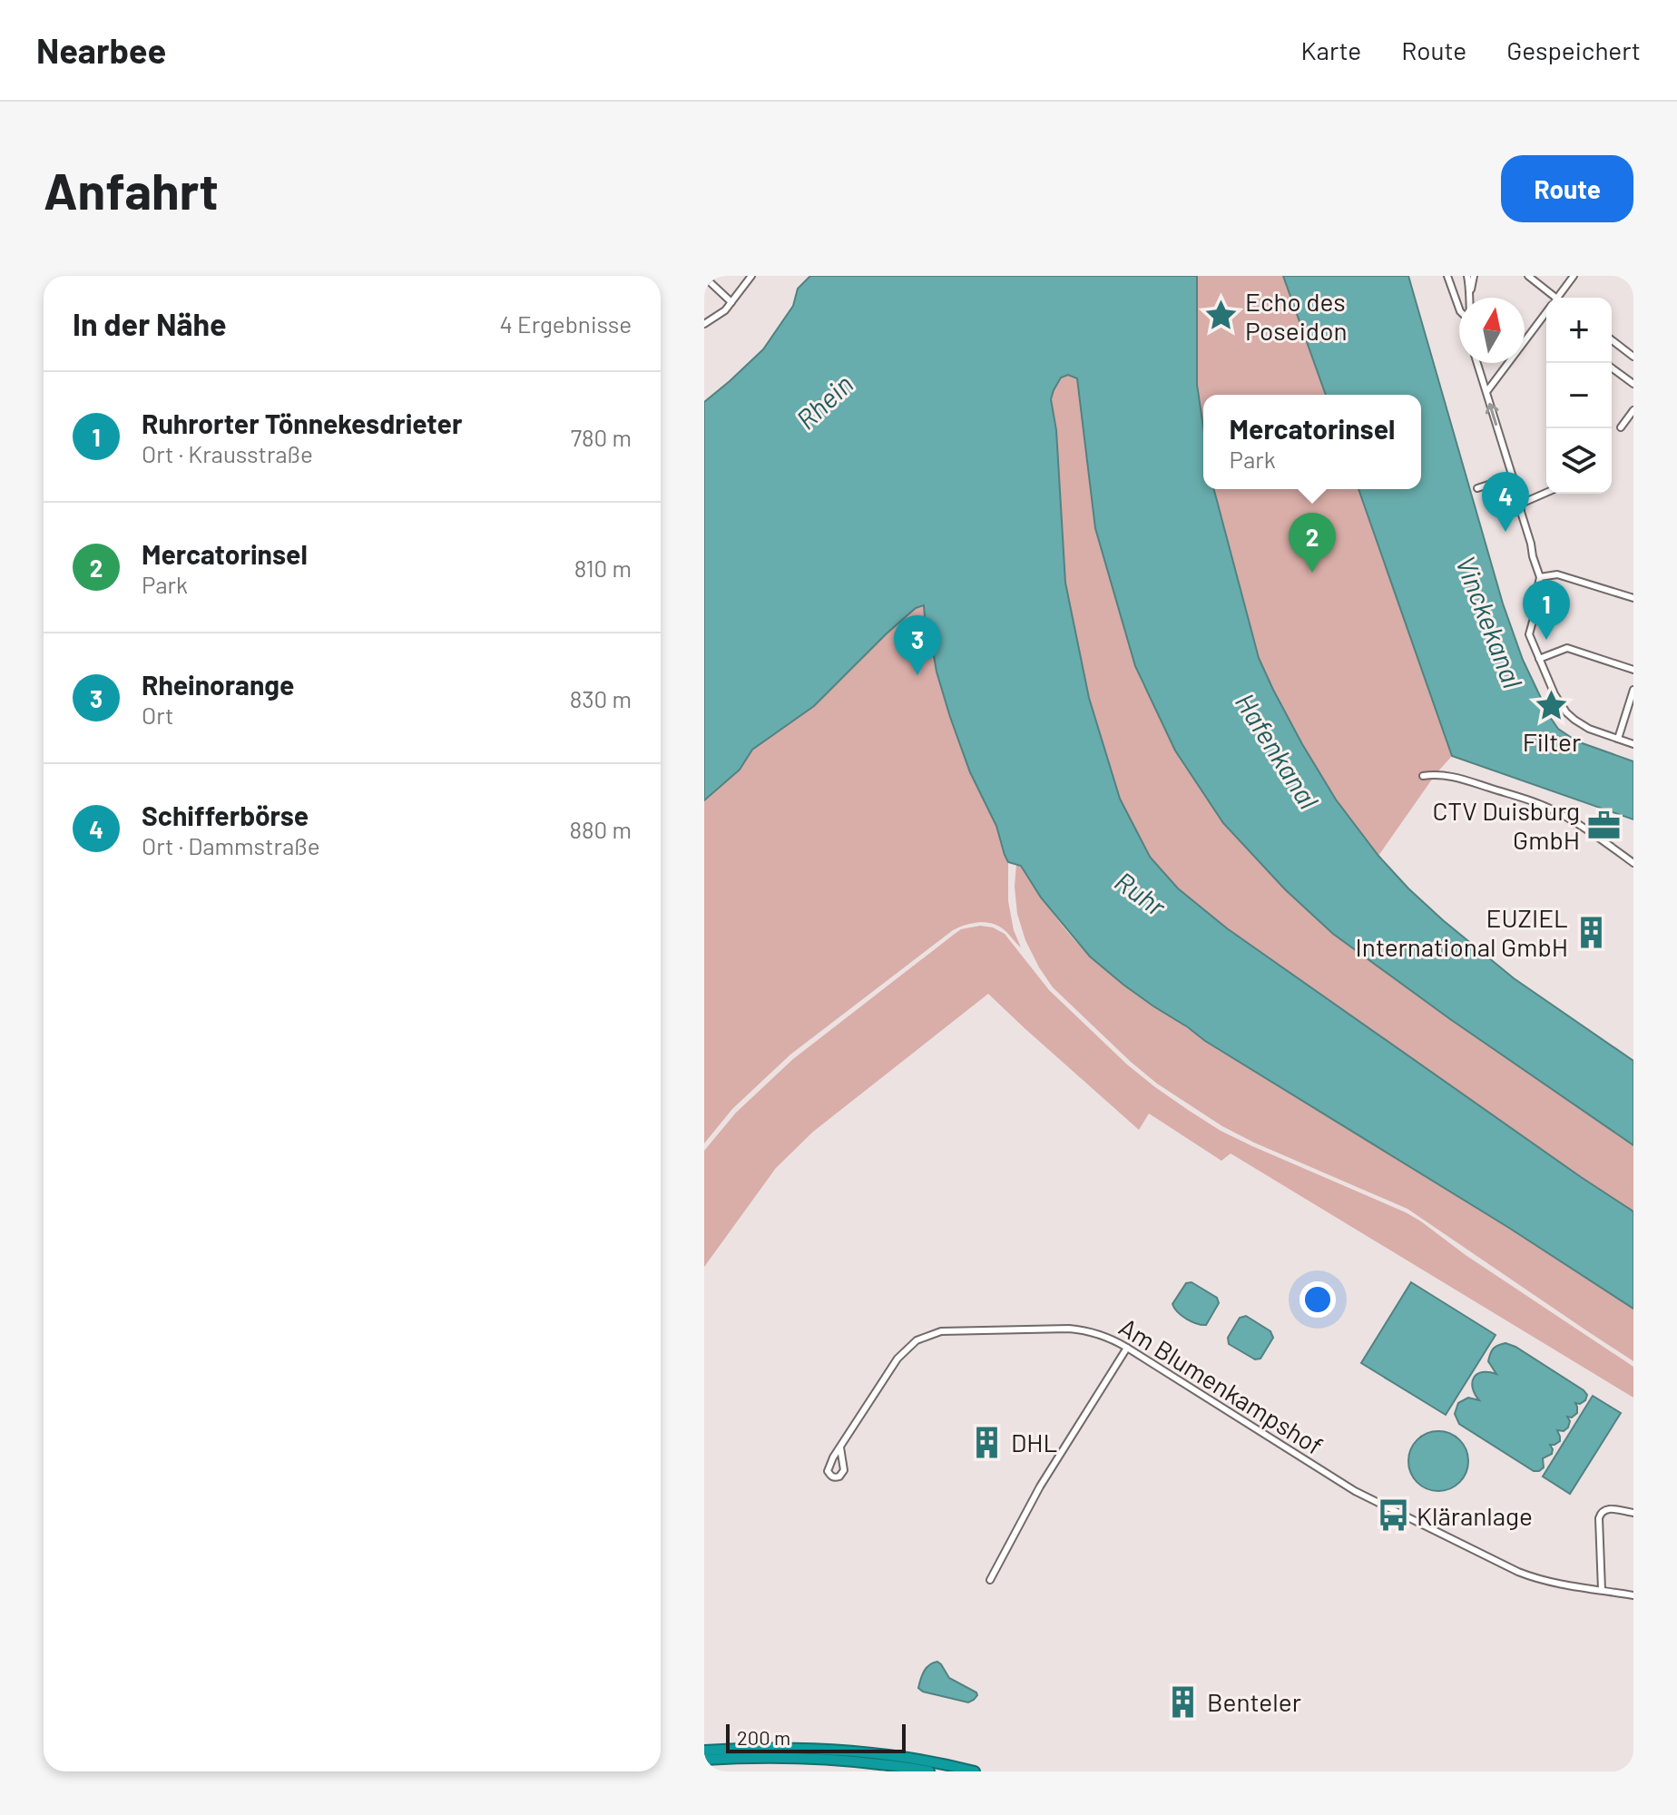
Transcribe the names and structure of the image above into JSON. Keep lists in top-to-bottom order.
{
  "streets": {
    "street": ["Am Blumenkampshof"]
  },
  "water": [
    "Rhein",
    "Vinckekanal",
    "Hafenkanal",
    "Ruhr"
  ],
  "places": {
    "place": ["Echo des Poseidon", "Filter"],
    "office": ["CTV Duisburg GmbH"],
    "building": ["EUZIEL International GmbH", "DHL", "Benteler"],
    "bus stop": ["Kläranlage"]
  },
  "scale_bar": "200 m",
  "north": "top",
  "page": {
    "header": "Nearbee",
    "nav": ["Karte", "Route", "Gespeichert"],
    "buttons": "Route",
    "title": "Anfahrt",
    "heading": ["In der Nähe", "4 Ergebnisse"],
    "map_buttons": ["+", "−"],
    "list": [
      {
        "mark": "1",
        "name": "Ruhrorter Tönnekesdrieter",
        "note": "Ort · Krausstraße",
        "value": "780 m"
      },
      {
        "mark": "2",
        "name": "Mercatorinsel",
        "note": "Park",
        "value": "810 m"
      },
      {
        "mark": "3",
        "name": "Rheinorange",
        "note": "Ort",
        "value": "830 m"
      },
      {
        "mark": "4",
        "name": "Schifferbörse",
        "note": "Ort · Dammstraße",
        "value": "880 m"
      }
    ],
    "popup": ["Mercatorinsel", "Park"],
    "pins": [
      "4",
      "2",
      "1",
      "3"
    ],
    "scale": "200 m"
  }
}
